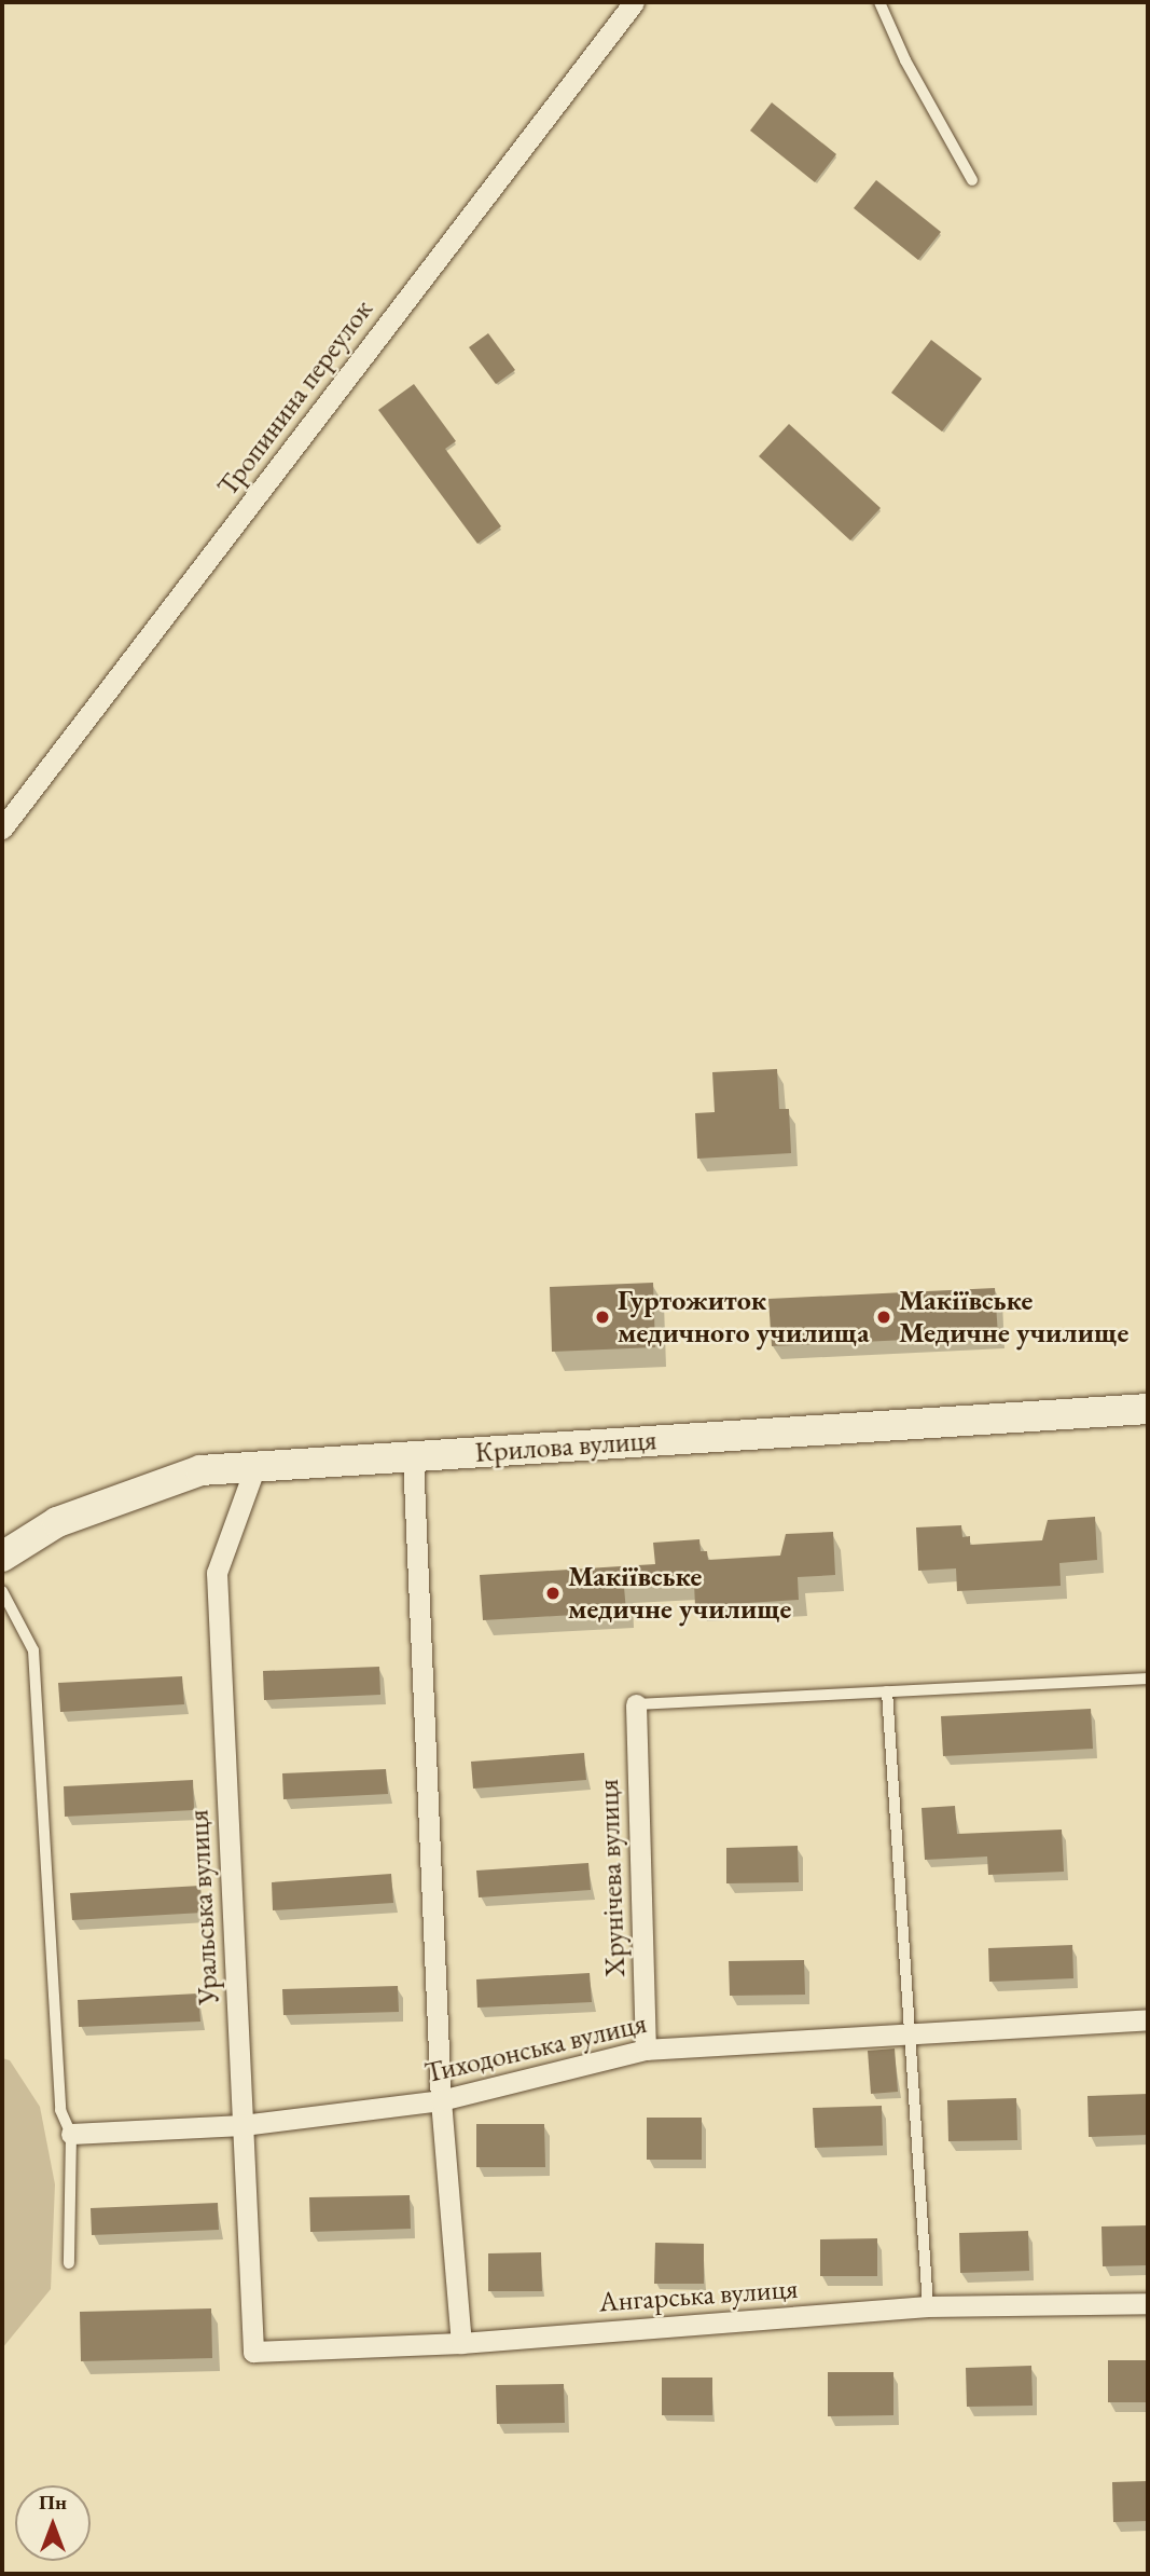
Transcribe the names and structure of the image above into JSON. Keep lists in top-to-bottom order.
{
  "streets": {
    "main road": ["Крилова вулиця"],
    "street": [
      "Тропинина переулок",
      "Хрунічева вулиця",
      "Уральська вулиця",
      "Тиходонська вулиця",
      "Ангарська вулиця"
    ]
  },
  "crossings": [
    ["Крилова вулиця", "Уральська вулиця"],
    ["Хрунічева вулиця", "Тиходонська вулиця"],
    ["Уральська вулиця", "Тиходонська вулиця"],
    ["Уральська вулиця", "Ангарська вулиця"]
  ],
  "places": ["Гуртожиток медичного училища", "Макіївське Медичне училище", "Макіївське медичне училище"],
  "north": "top"
}
